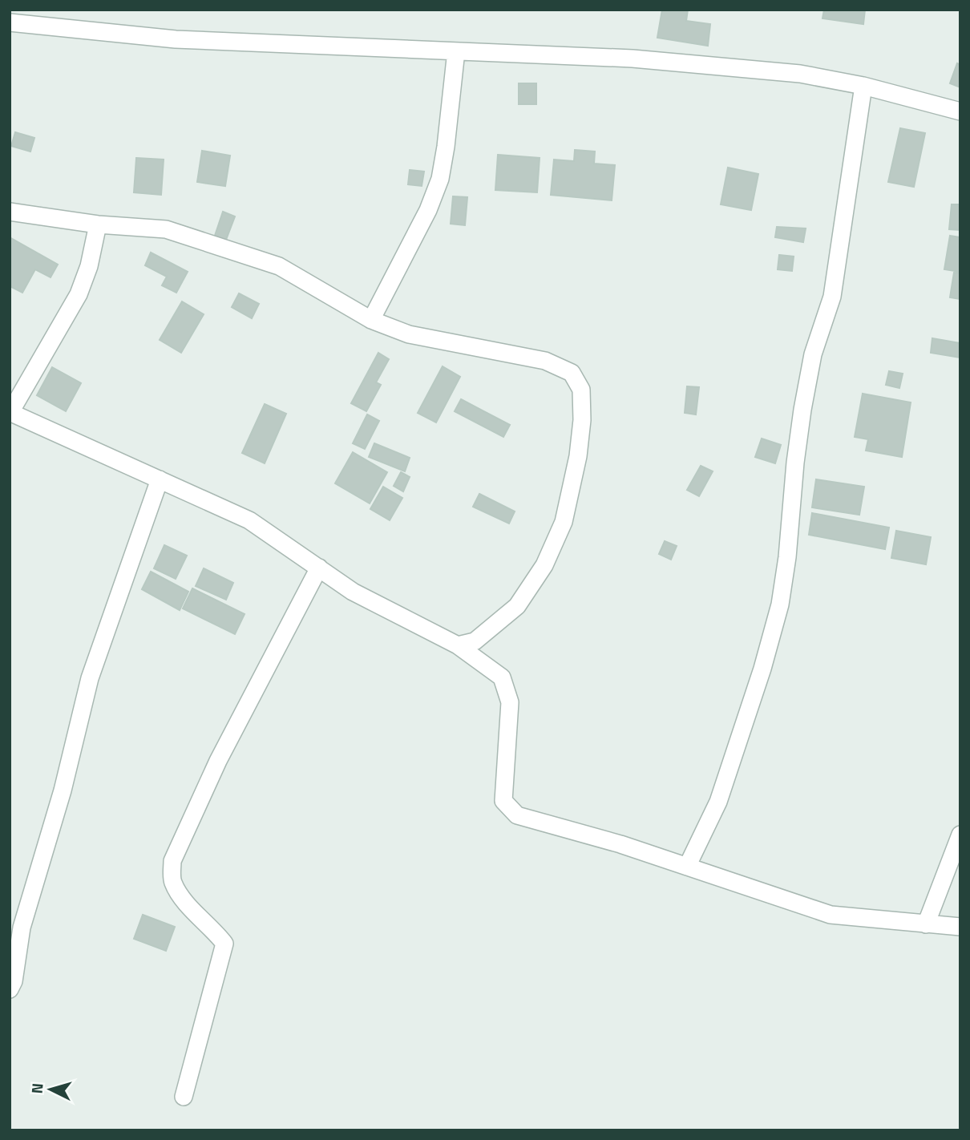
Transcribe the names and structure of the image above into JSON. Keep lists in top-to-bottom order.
{
  "north": "left"
}
